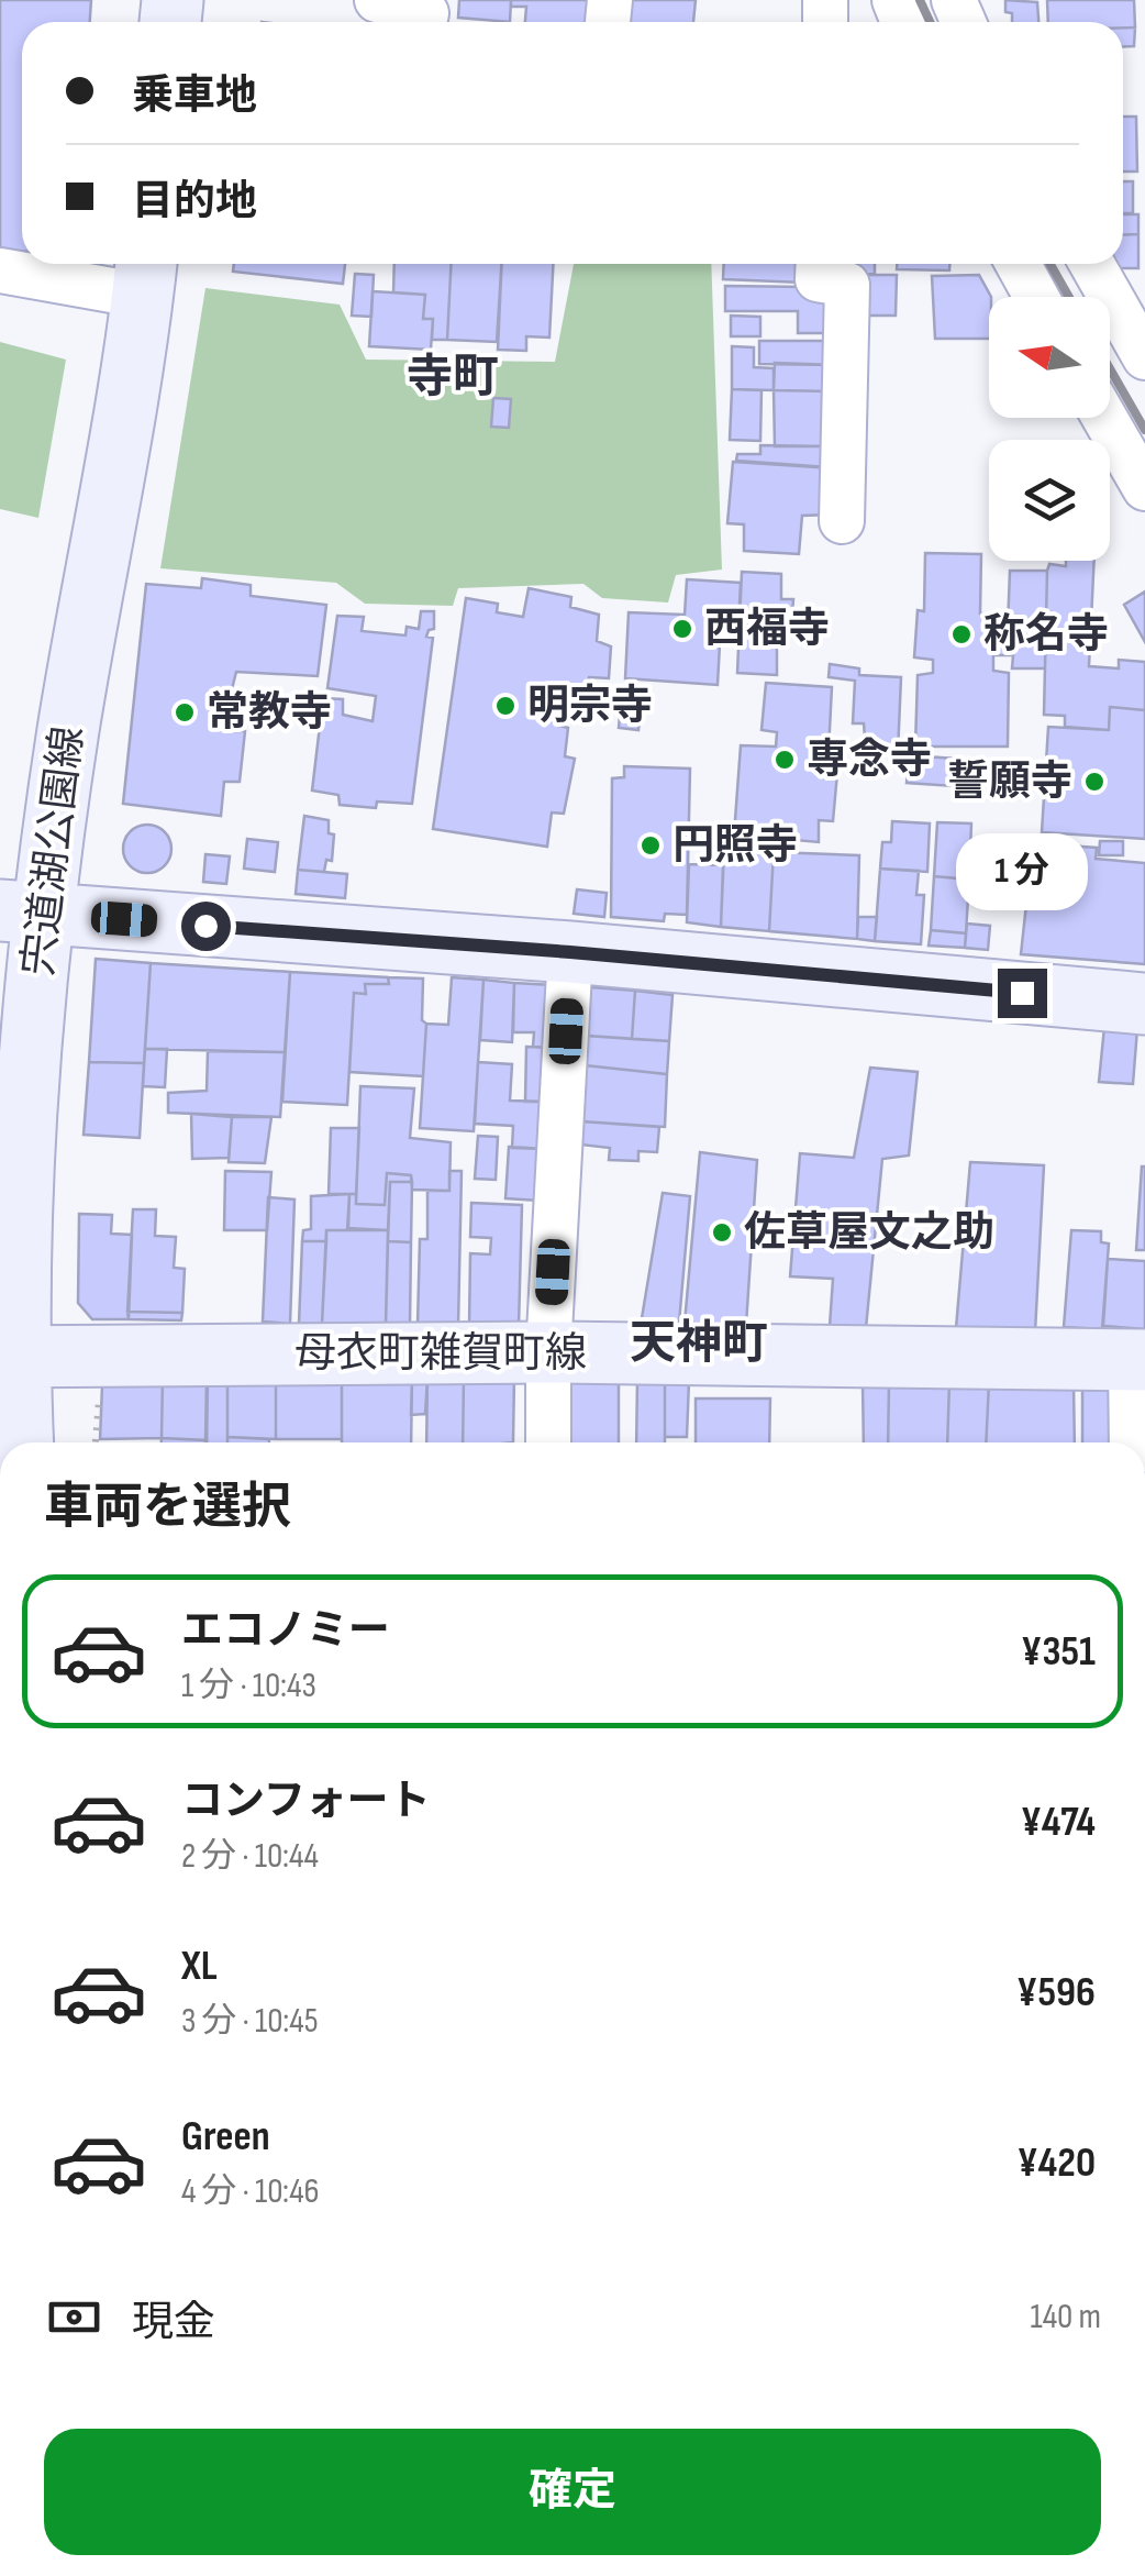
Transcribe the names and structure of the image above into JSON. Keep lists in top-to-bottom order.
{
  "streets": {
    "main road": ["宍道湖公園線", "母衣町雑賀町線"]
  },
  "crossings": [
    ["宍道湖公園線", "母衣町雑賀町線"]
  ],
  "districts": ["寺町", "天神町"],
  "places": [
    "西福寺",
    "称名寺",
    "明宗寺",
    "常教寺",
    "専念寺",
    "誓願寺",
    "円照寺",
    "佐草屋文之助"
  ],
  "north": "left",
  "page": {
    "banner": ["乗車地", "目的地"],
    "bubble": "1 分",
    "heading": "車両を選択",
    "list": [
      {
        "name": "エコノミー",
        "note": "1 分 · 10:43",
        "value": "¥351"
      },
      {
        "name": "コンフォート",
        "note": "2 分 · 10:44",
        "value": "¥474"
      },
      {
        "name": "XL",
        "note": "3 分 · 10:45",
        "value": "¥596"
      },
      {
        "name": "Green",
        "note": "4 分 · 10:46",
        "value": "¥420"
      }
    ],
    "pay": ["現金", "140 m"],
    "buttons": "確定"
  }
}
